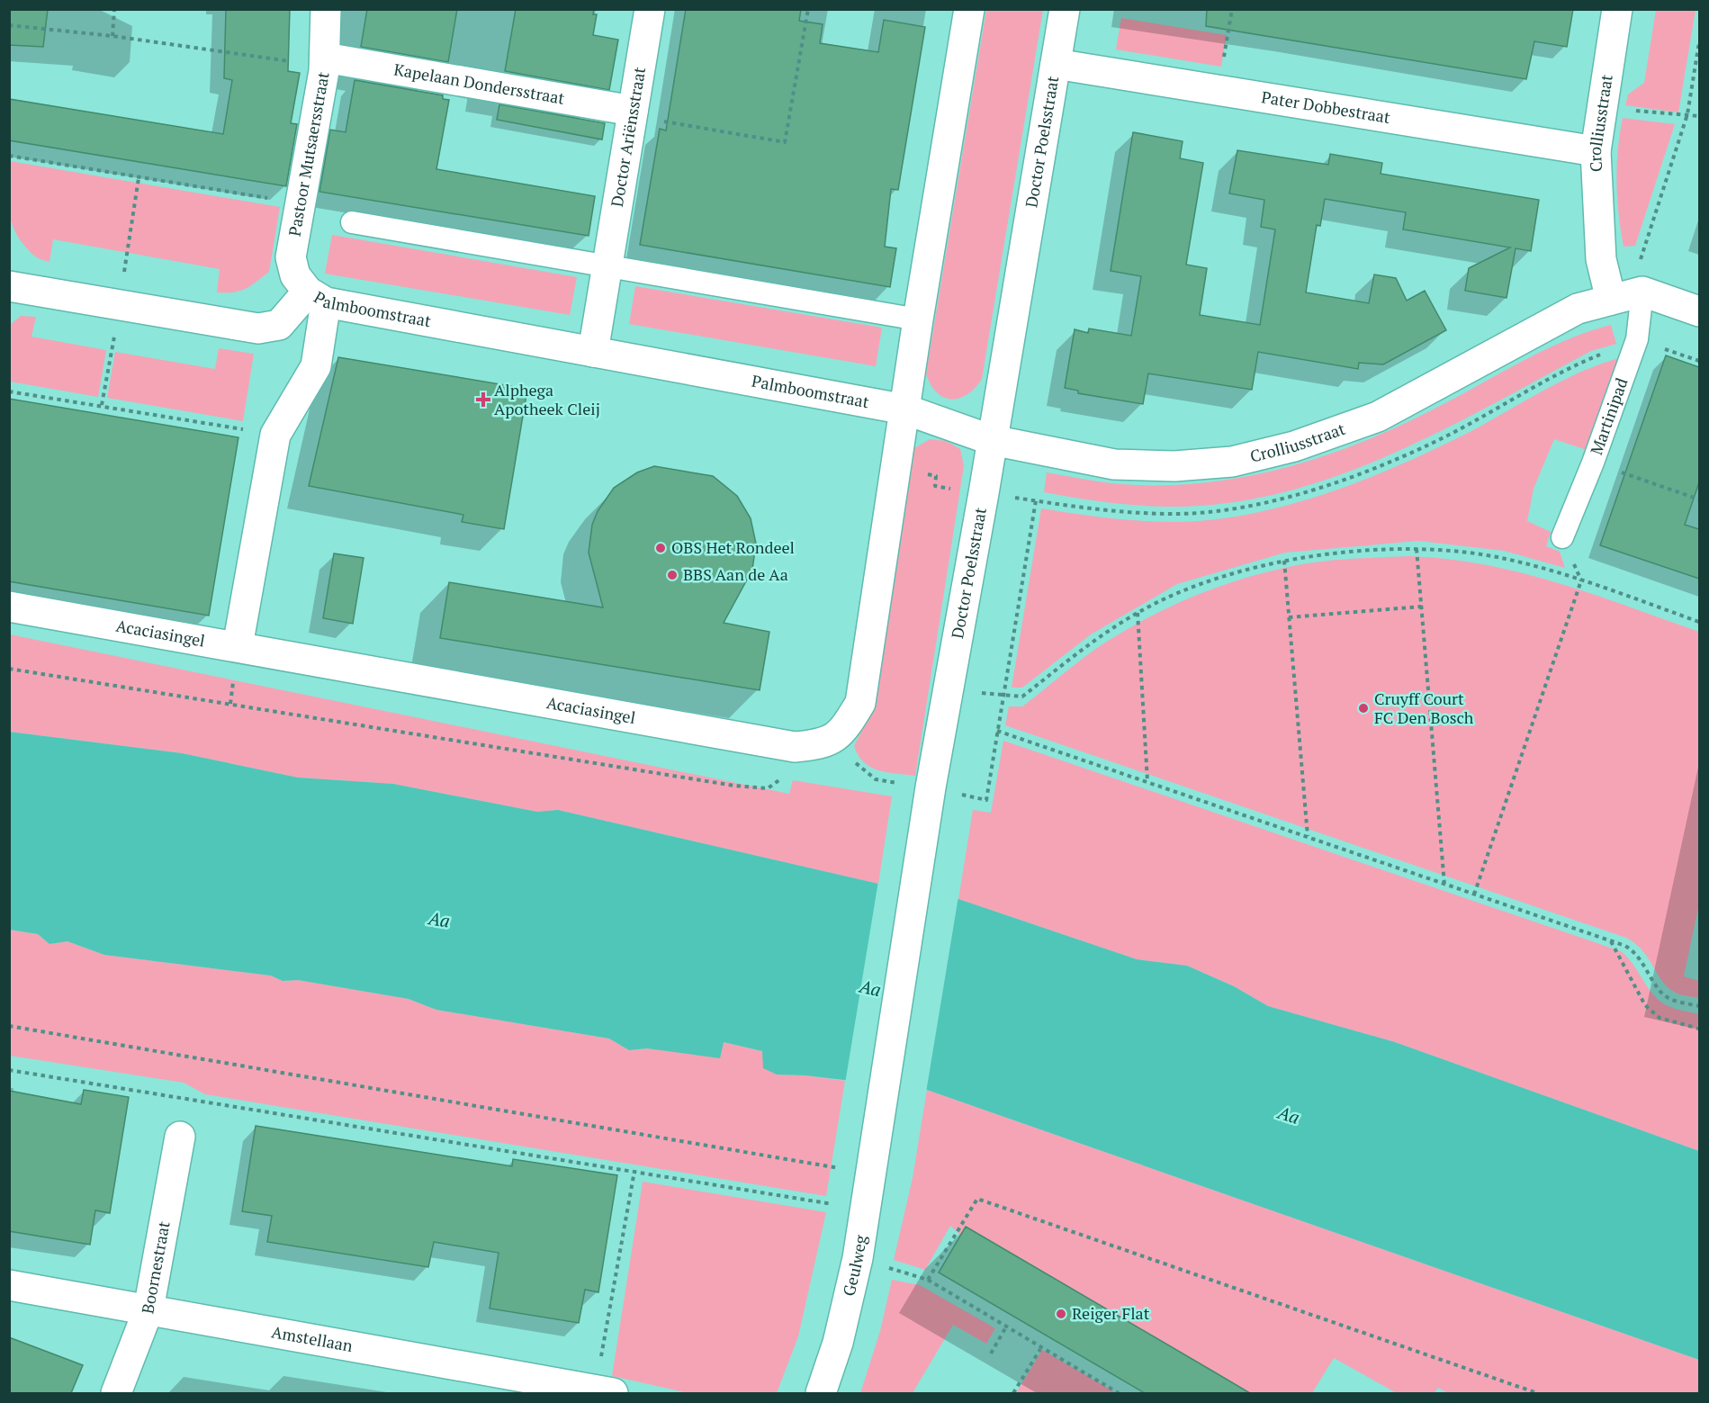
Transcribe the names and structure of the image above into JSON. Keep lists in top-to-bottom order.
{
  "streets": {
    "street": [
      "Kapelaan Dondersstraat",
      "Pater Dobbestraat",
      "Crolliusstraat",
      "Doctor Ariënsstraat",
      "Doctor Poelsstraat",
      "Pastoor Mutsaersstraat",
      "Palmboomstraat",
      "Acaciasingel",
      "Geulweg",
      "Boornestraat",
      "Amstellaan"
    ],
    "lane": ["Martinipad"]
  },
  "crossings": [
    ["Kapelaan Dondersstraat", "Doctor Ariënsstraat"],
    ["Kapelaan Dondersstraat", "Pastoor Mutsaersstraat"],
    ["Pater Dobbestraat", "Crolliusstraat"],
    ["Pater Dobbestraat", "Doctor Poelsstraat"],
    ["Crolliusstraat", "Doctor Poelsstraat"],
    ["Crolliusstraat", "Palmboomstraat"],
    ["Crolliusstraat", "Martinipad"],
    ["Doctor Poelsstraat", "Palmboomstraat"],
    ["Doctor Poelsstraat", "Geulweg"],
    ["Pastoor Mutsaersstraat", "Palmboomstraat"],
    ["Boornestraat", "Amstellaan"]
  ],
  "water": ["Aa"],
  "places": {
    "health": ["Alphega Apotheek Cleij"],
    "other": [
      "OBS Het Rondeel",
      "BBS Aan de Aa",
      "Cruyff Court FC Den Bosch",
      "Reiger Flat"
    ]
  }
}
